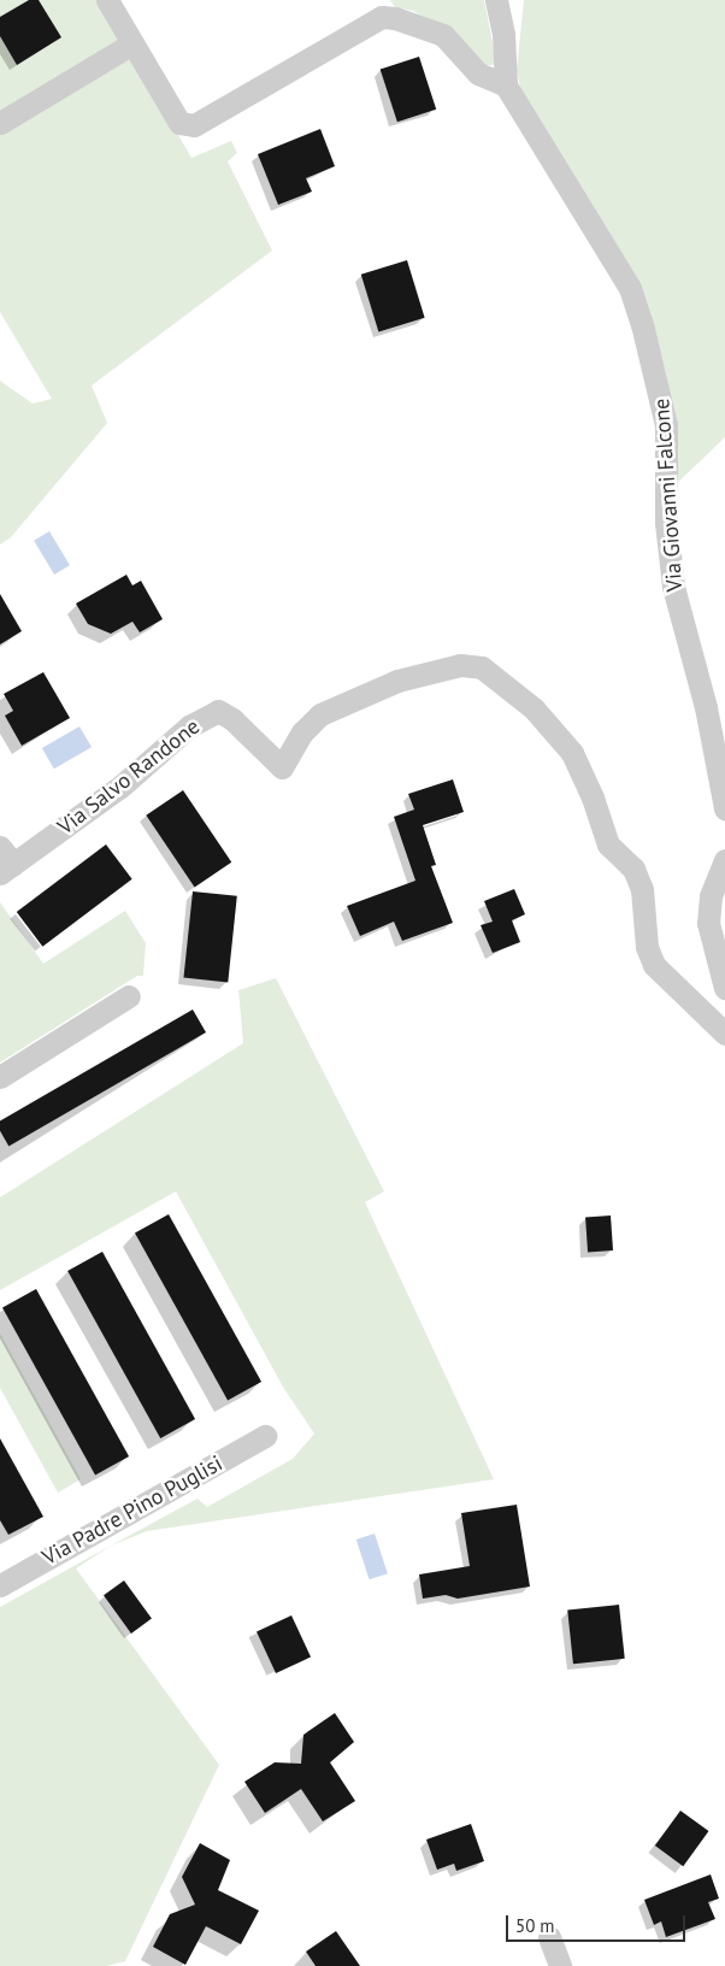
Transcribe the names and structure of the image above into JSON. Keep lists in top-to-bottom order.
{
  "streets": {
    "street": ["Via Giovanni Falcone", "Via Salvo Randone", "Via Padre Pino Puglisi"]
  },
  "scale_bar": "50 m"
}
